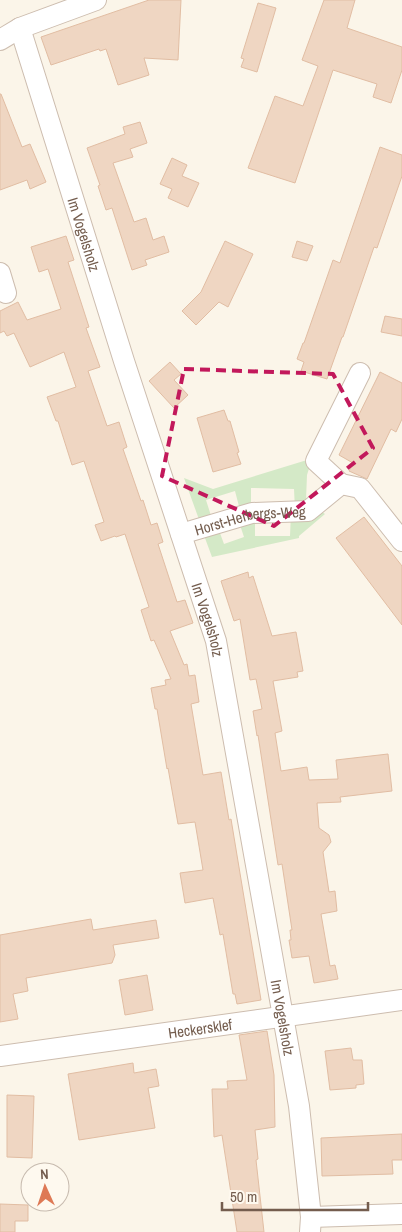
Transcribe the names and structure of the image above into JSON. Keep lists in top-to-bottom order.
{
  "streets": {
    "street": ["Im Vogelsholz", "Horst-Herbergs-Weg", "Heckersklef"]
  },
  "crossings": [
    ["Im Vogelsholz", "Horst-Herbergs-Weg"],
    ["Im Vogelsholz", "Heckersklef"]
  ],
  "scale_bar": "50 m",
  "north": "top"
}
